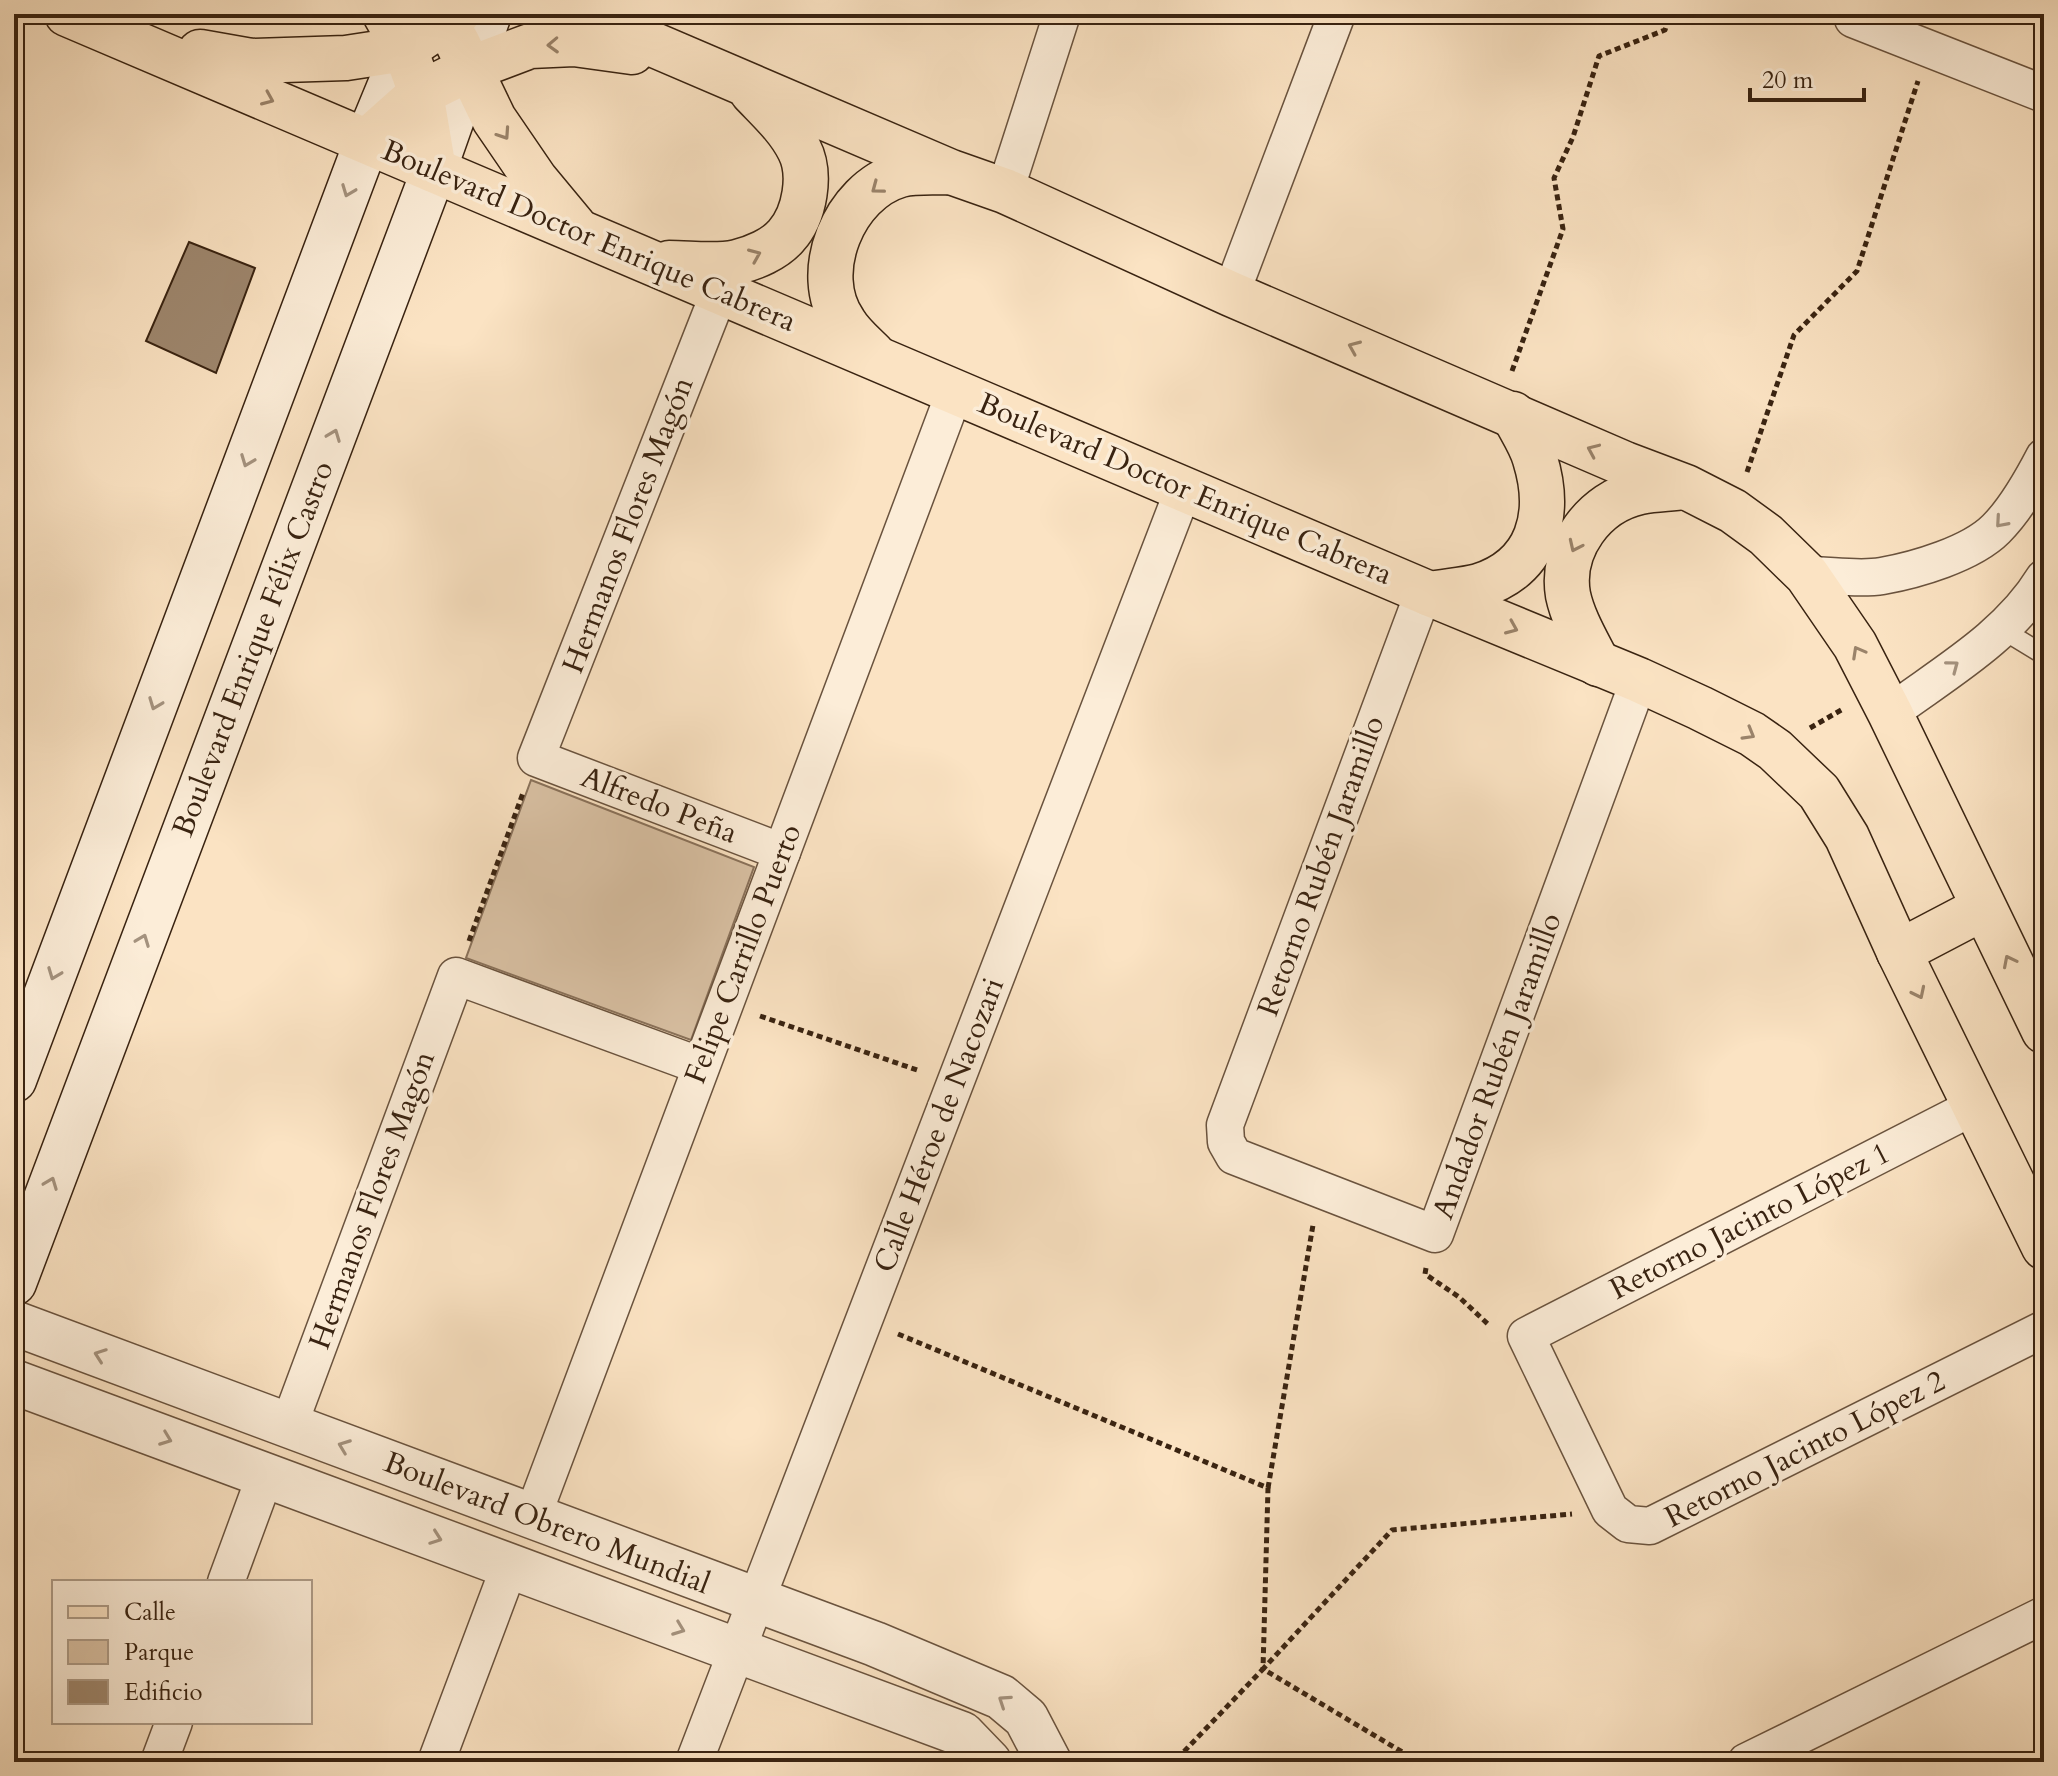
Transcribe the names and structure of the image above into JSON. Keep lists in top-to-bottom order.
{
  "streets": {
    "main road": ["Boulevard Doctor Enrique Cabrera", "Boulevard Enrique Félix Castro", "Boulevard Obrero Mundial"],
    "street": [
      "Hermanos Flores Magón",
      "Alfredo Peña",
      "Retorno Rubén Jaramillo",
      "Felipe Carrillo Puerto",
      "Andador Rubén Jaramillo",
      "Calle Héroe de Nacozari",
      "Retorno Jacinto López 1",
      "Retorno Jacinto López 2"
    ]
  },
  "crossings": [
    ["Boulevard Doctor Enrique Cabrera", "Hermanos Flores Magón"],
    ["Boulevard Doctor Enrique Cabrera", "Boulevard Enrique Félix Castro"],
    ["Boulevard Doctor Enrique Cabrera", "Retorno Rubén Jaramillo"],
    ["Boulevard Doctor Enrique Cabrera", "Felipe Carrillo Puerto"],
    ["Boulevard Doctor Enrique Cabrera", "Andador Rubén Jaramillo"],
    ["Boulevard Doctor Enrique Cabrera", "Calle Héroe de Nacozari"],
    ["Boulevard Doctor Enrique Cabrera", "Retorno Jacinto López 1"],
    ["Hermanos Flores Magón", "Alfredo Peña"],
    ["Hermanos Flores Magón", "Boulevard Obrero Mundial"],
    ["Alfredo Peña", "Felipe Carrillo Puerto"],
    ["Retorno Rubén Jaramillo", "Andador Rubén Jaramillo"],
    ["Felipe Carrillo Puerto", "Boulevard Obrero Mundial"],
    ["Calle Héroe de Nacozari", "Boulevard Obrero Mundial"]
  ],
  "legend": ["Calle", "Parque", "Edificio"],
  "scale_bar": "20 m"
}
